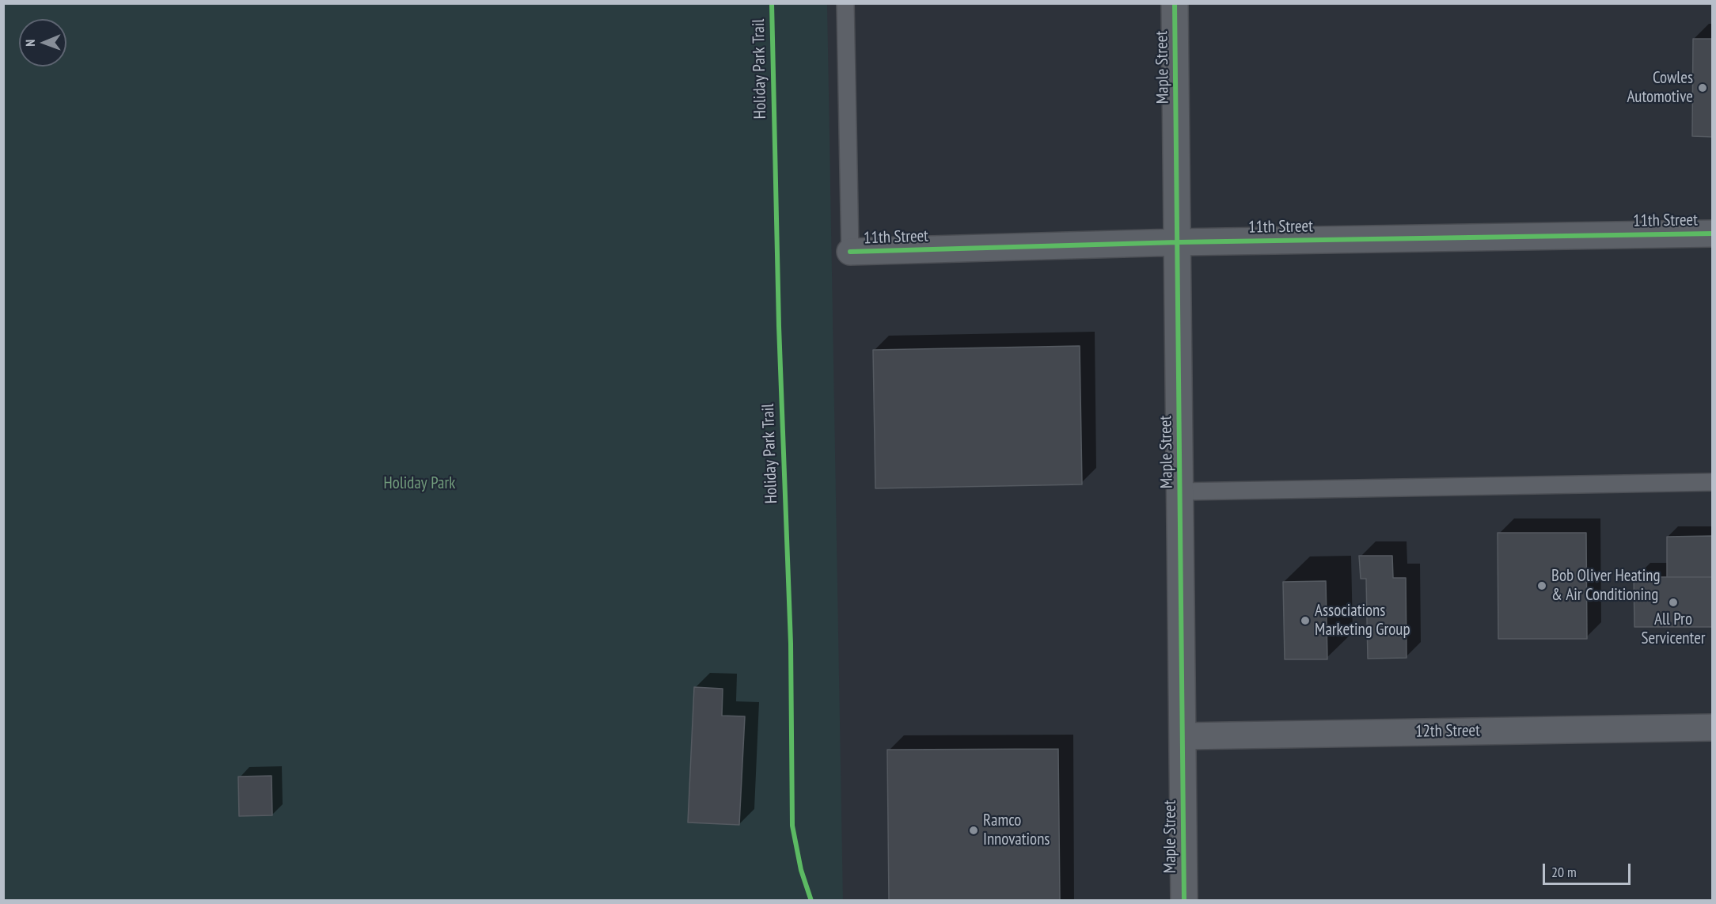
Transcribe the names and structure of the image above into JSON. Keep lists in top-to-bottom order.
{
  "streets": {
    "street": ["Maple Street", "11th Street", "12th Street"],
    "cycle path": ["Holiday Park Trail"]
  },
  "crossings": [
    ["Maple Street", "11th Street"],
    ["Maple Street", "12th Street"]
  ],
  "parks": ["Holiday Park"],
  "places": [
    "Cowles Automotive",
    "Bob Oliver Heating & Air Conditioning",
    "All Pro Servicenter",
    "Associations Marketing Group",
    "Ramco Innovations"
  ],
  "scale_bar": "20 m",
  "north": "left"
}
